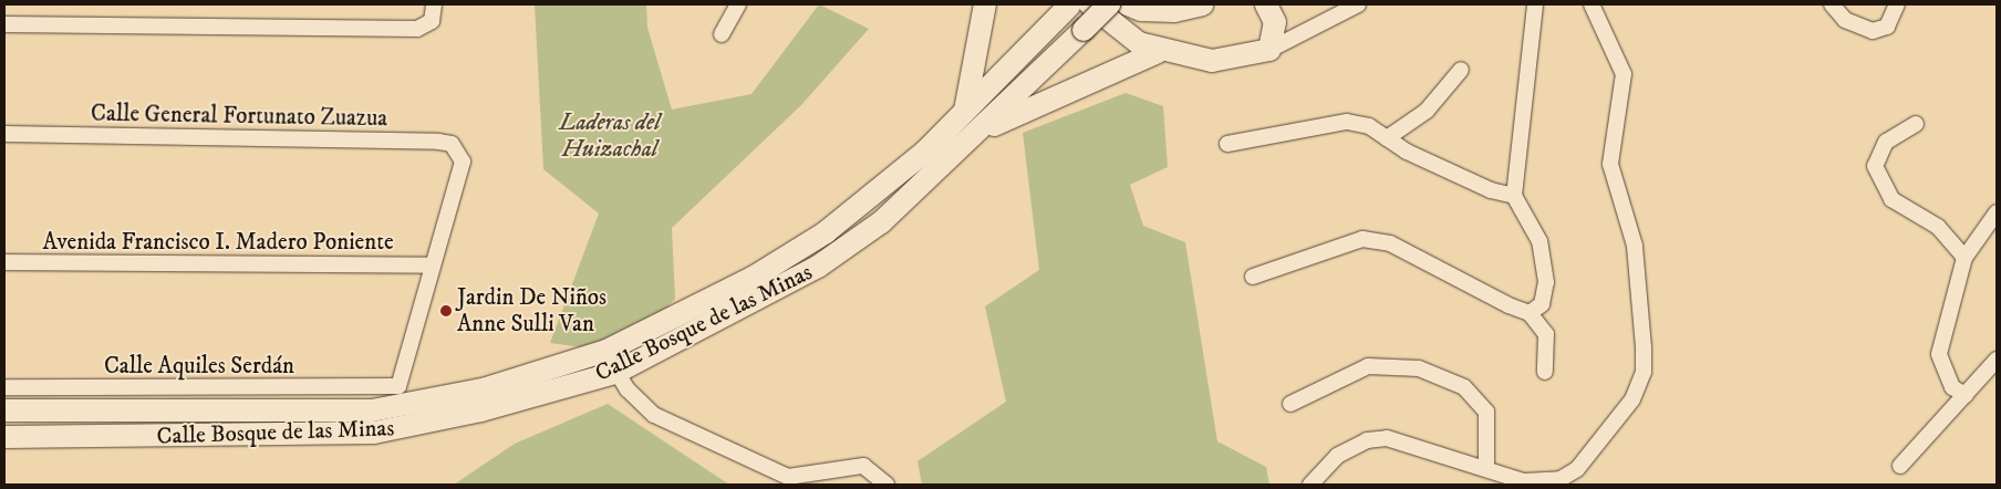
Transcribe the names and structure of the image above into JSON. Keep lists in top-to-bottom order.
{
  "streets": {
    "main road": ["Calle Bosque de las Minas"],
    "street": ["Calle General Fortunato Zuazua", "Avenida Francisco I. Madero Poniente", "Calle Aquiles Serdán"]
  },
  "crossings": [
    ["Calle General Fortunato Zuazua", "Avenida Francisco I. Madero Poniente"],
    ["Calle General Fortunato Zuazua", "Calle Aquiles Serdán"],
    ["Avenida Francisco I. Madero Poniente", "Calle Aquiles Serdán"]
  ],
  "parks": ["Laderas del Huizachal"],
  "places": ["Jardin De Niños Anne Sulli Van"]
}
